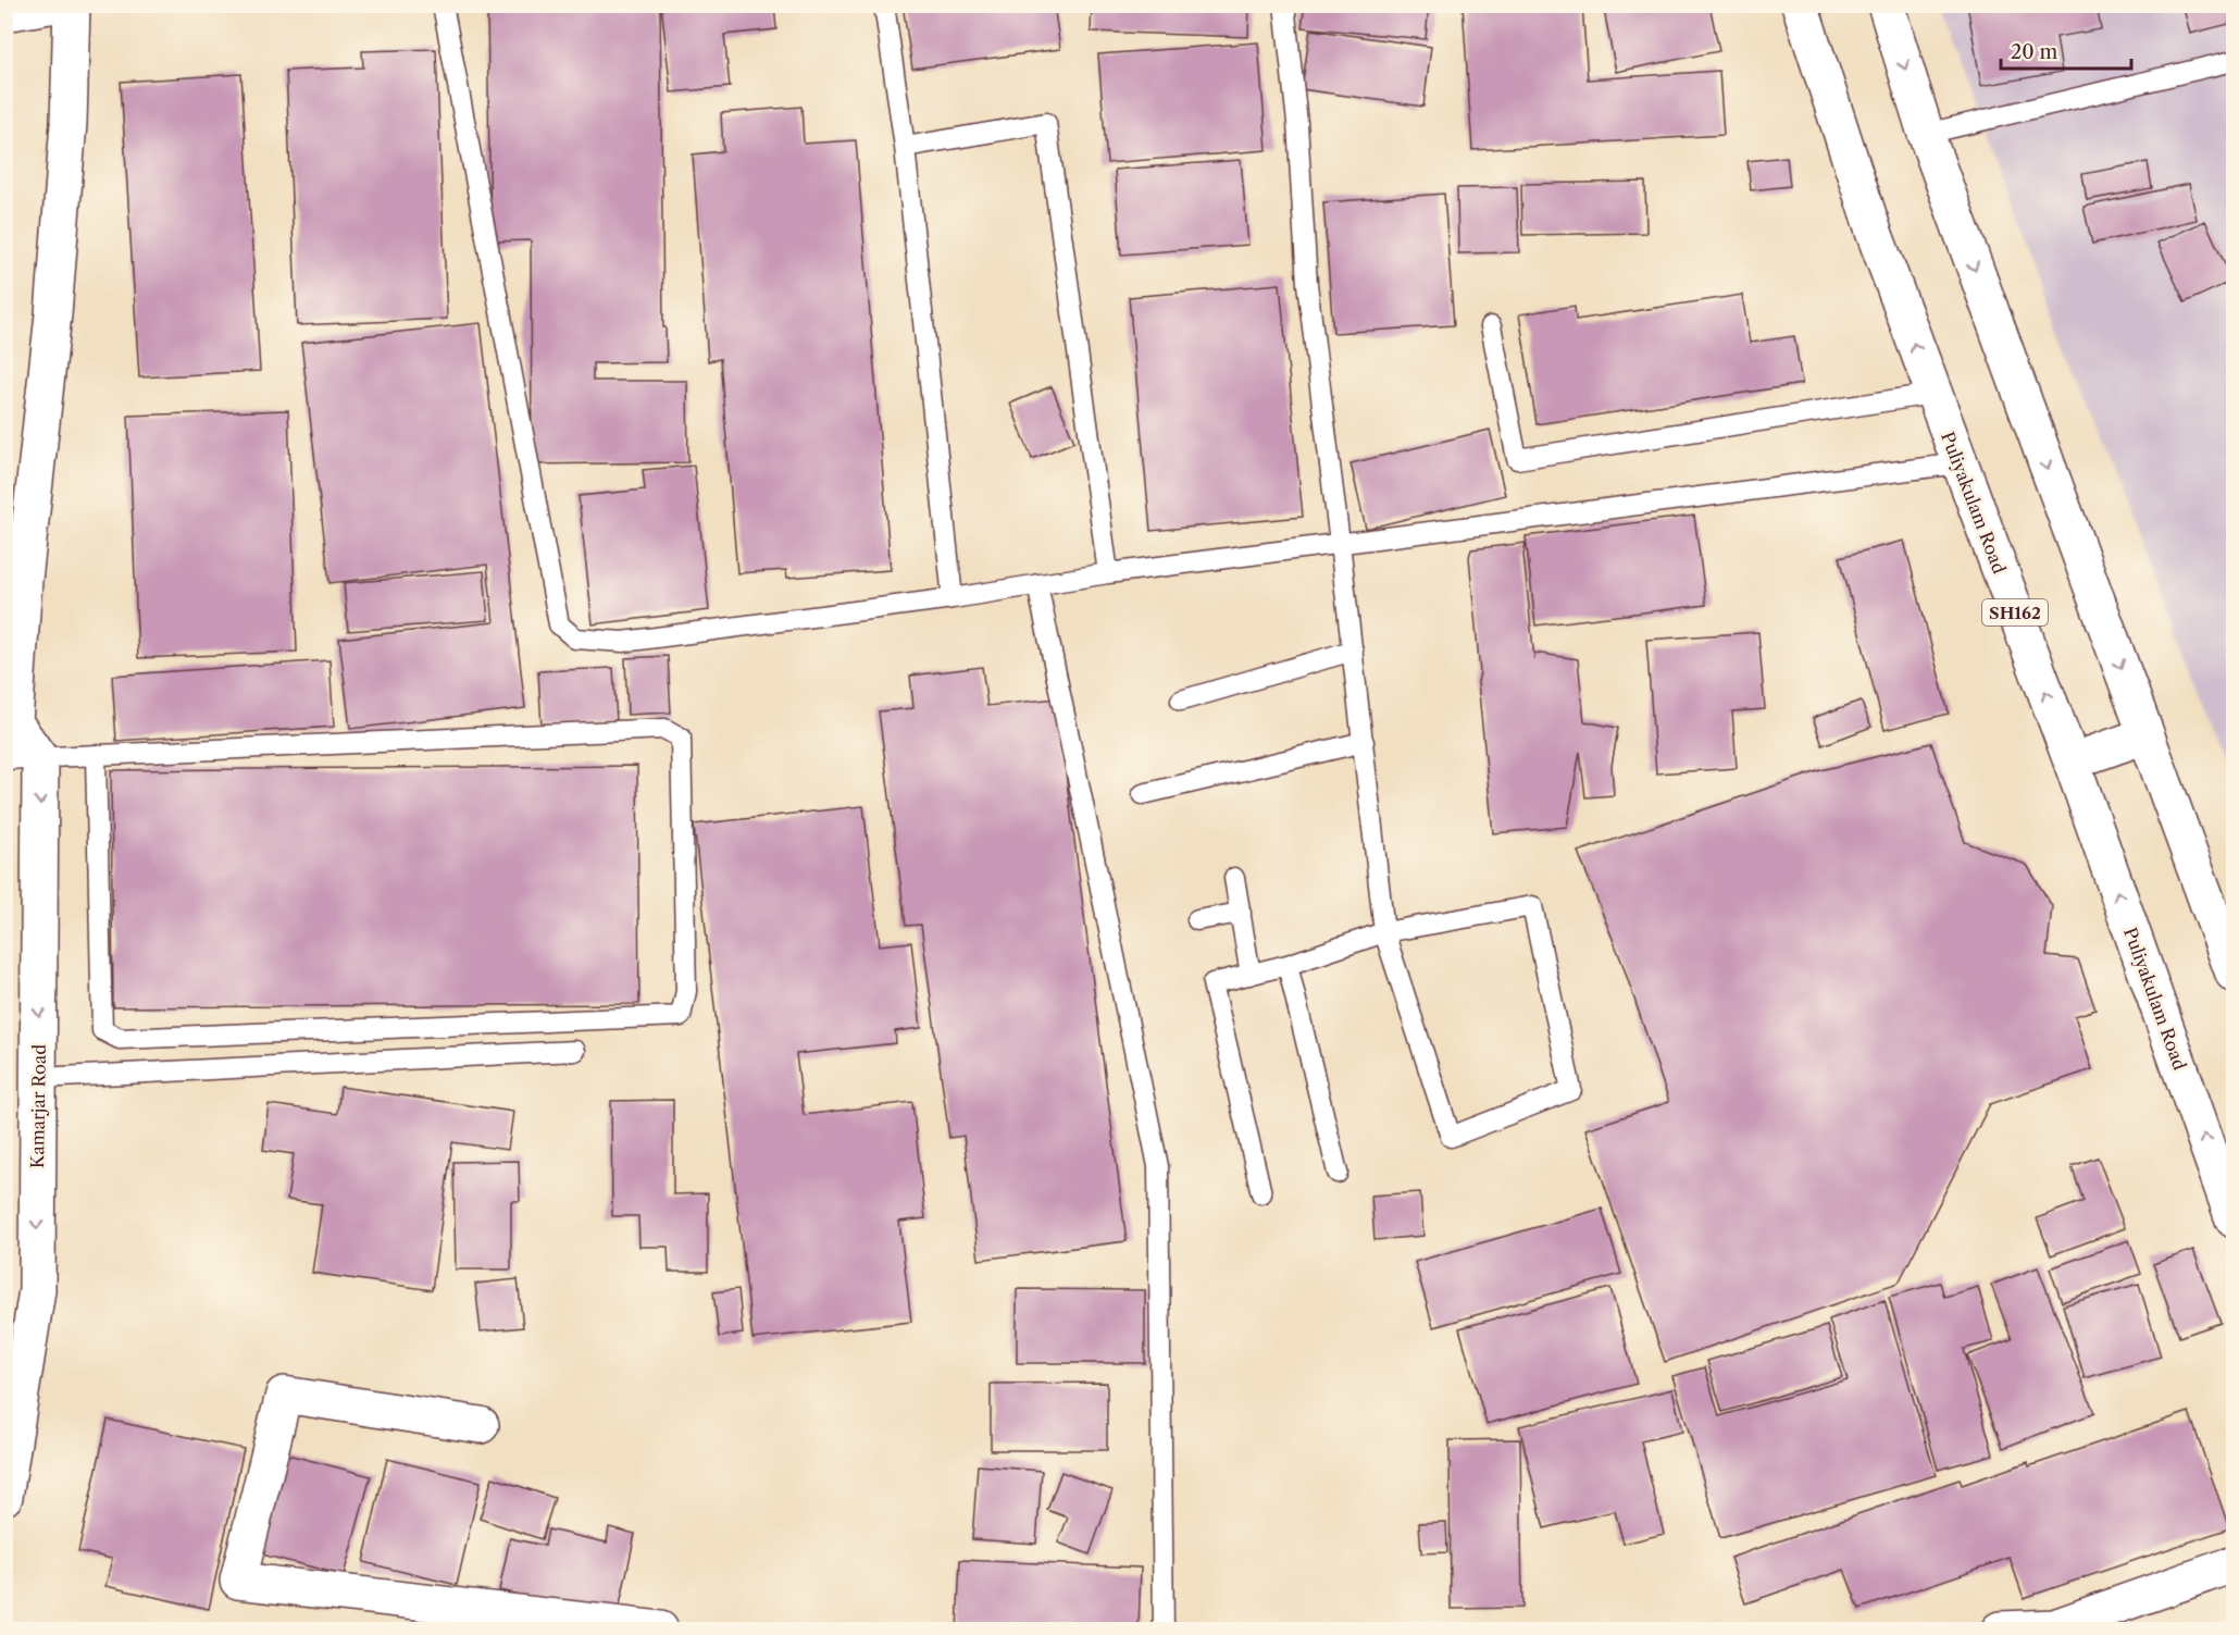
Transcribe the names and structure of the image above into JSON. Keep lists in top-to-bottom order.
{
  "streets": {
    "main road": ["Puliyakulam Road", "SH162", "Kamarjar Road"]
  },
  "one_way": ["Kamarjar Road"],
  "scale_bar": "20 m"
}
